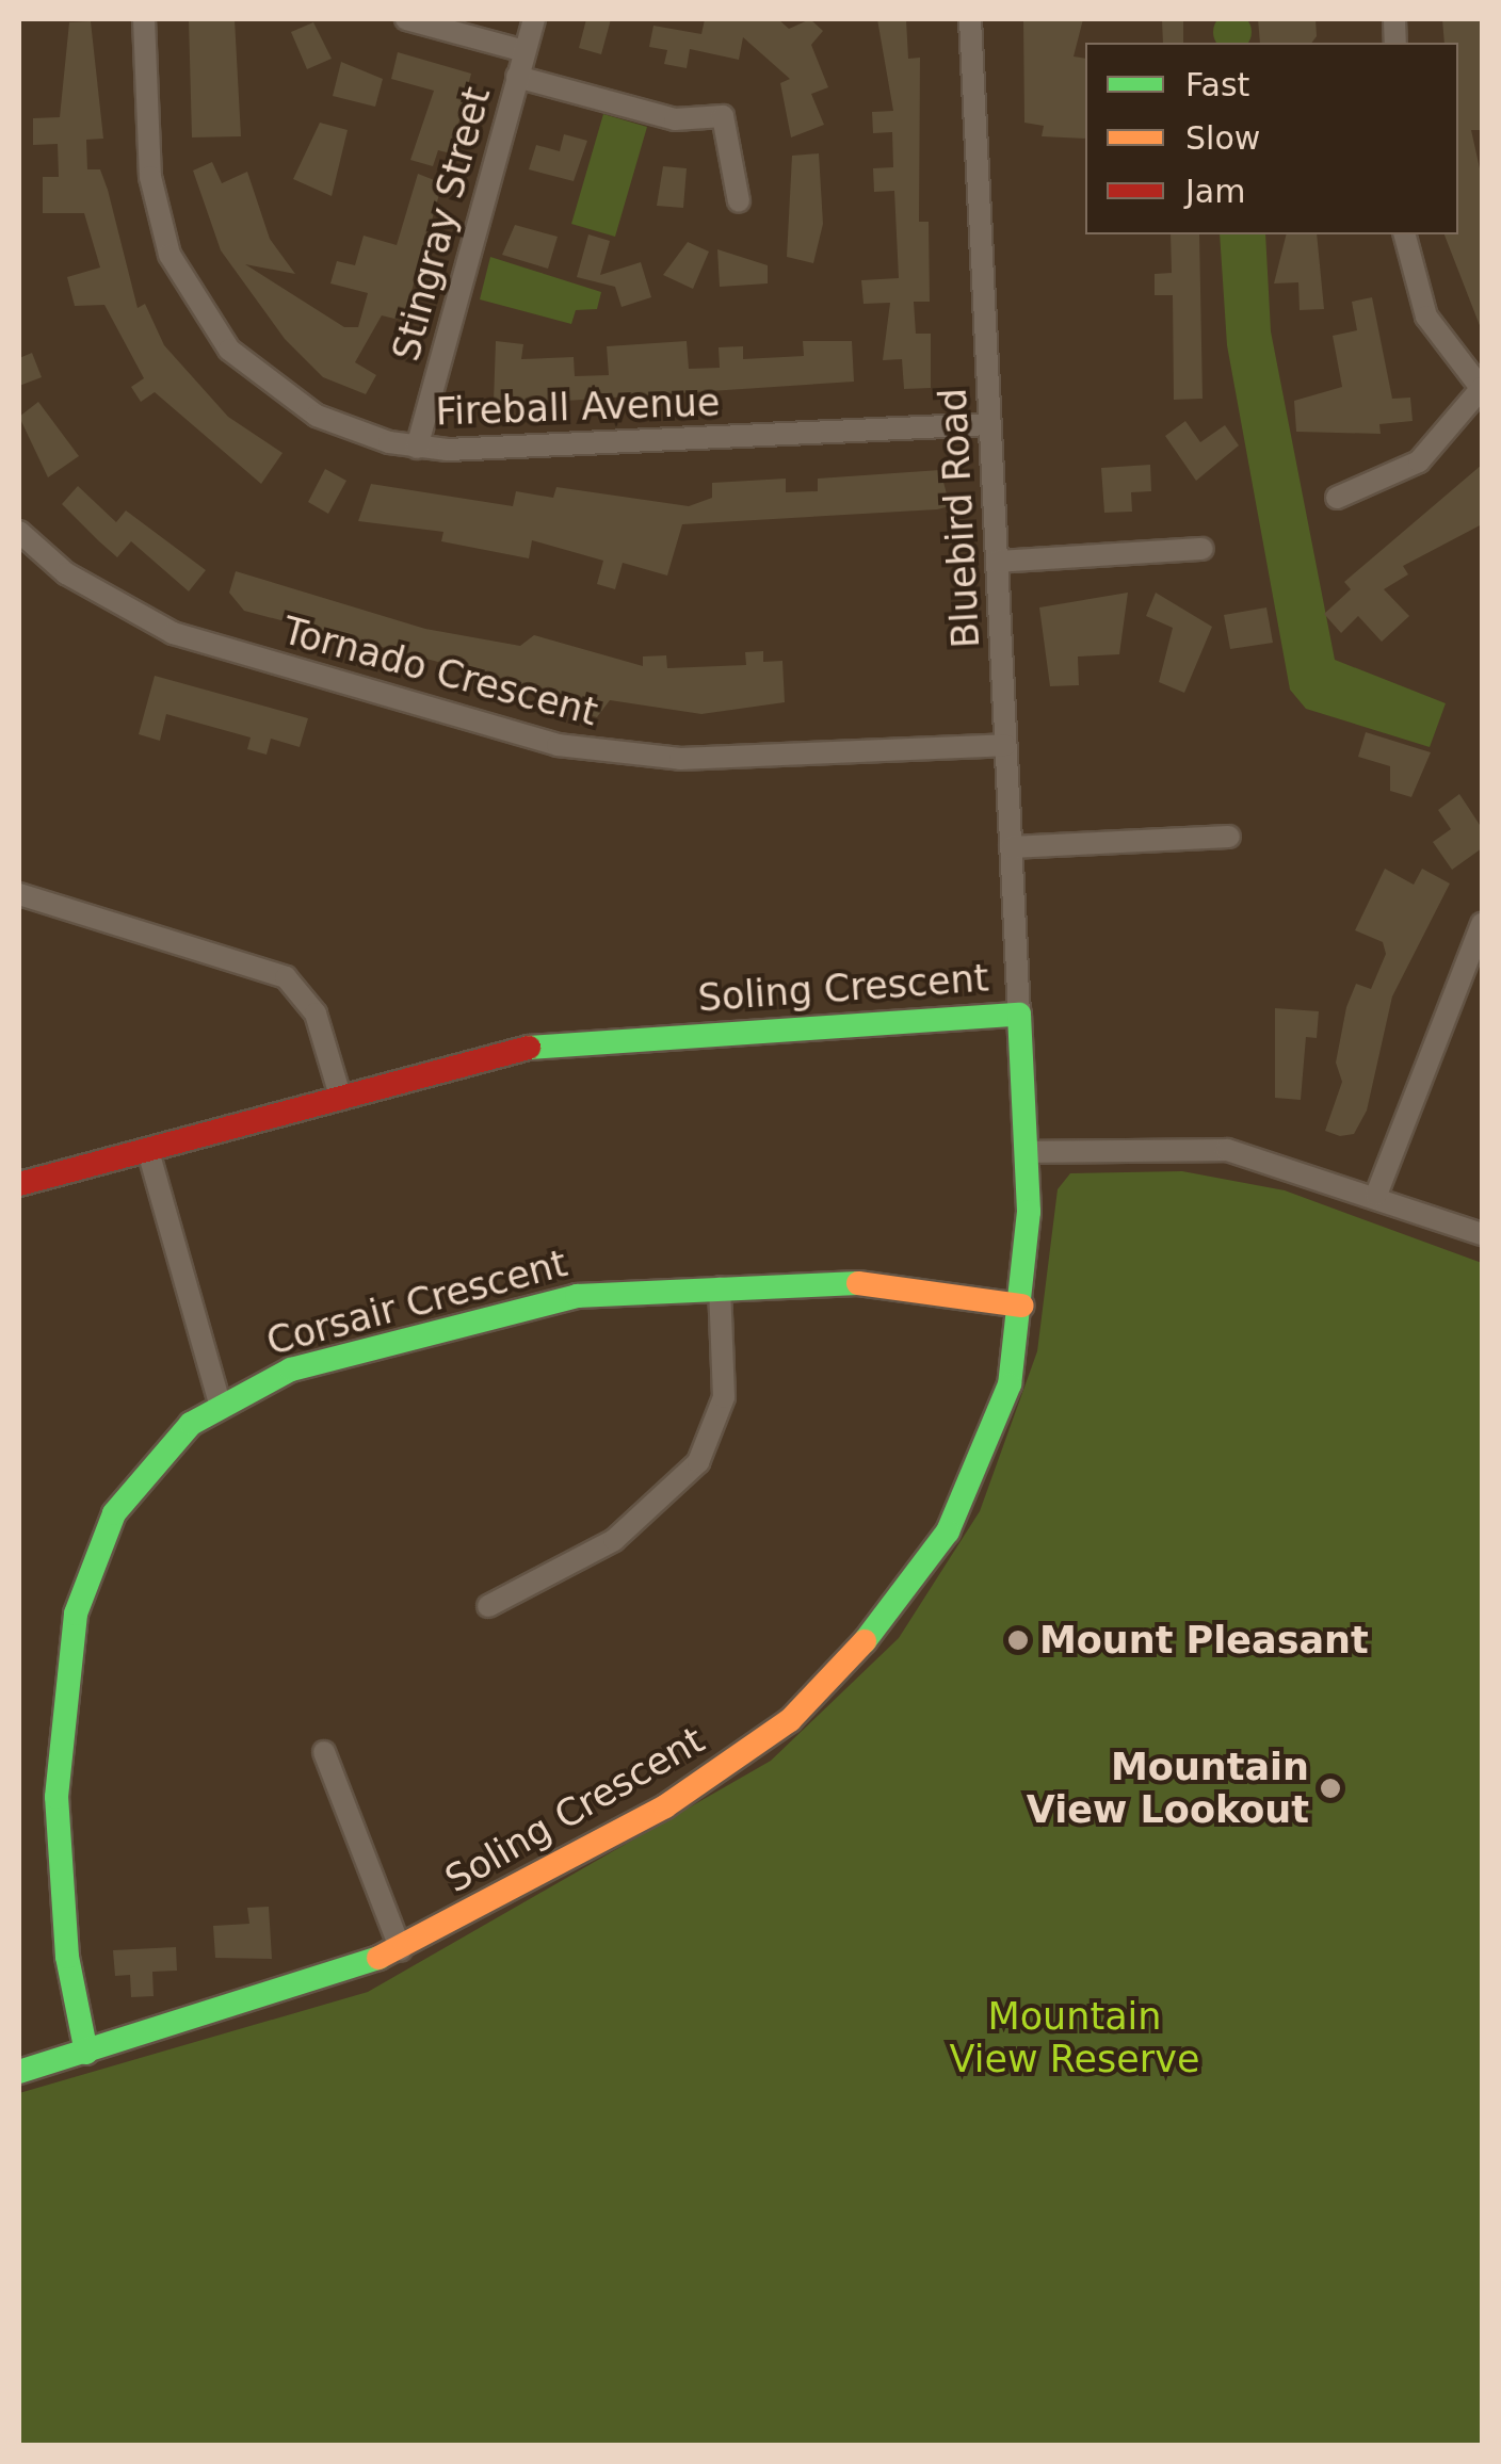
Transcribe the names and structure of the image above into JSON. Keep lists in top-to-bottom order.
{
  "streets": {
    "street": [
      "Stingray Street",
      "Fireball Avenue",
      "Bluebird Road",
      "Tornado Crescent",
      "Soling Crescent",
      "Corsair Crescent"
    ]
  },
  "crossings": [
    ["Stingray Street", "Fireball Avenue"],
    ["Fireball Avenue", "Bluebird Road"],
    ["Bluebird Road", "Tornado Crescent"],
    ["Bluebird Road", "Soling Crescent"],
    ["Soling Crescent", "Corsair Crescent"]
  ],
  "parks": ["Mountain View Reserve"],
  "places": ["Mount Pleasant", "Mountain View Lookout"],
  "legend": ["Fast", "Slow", "Jam"]
}
